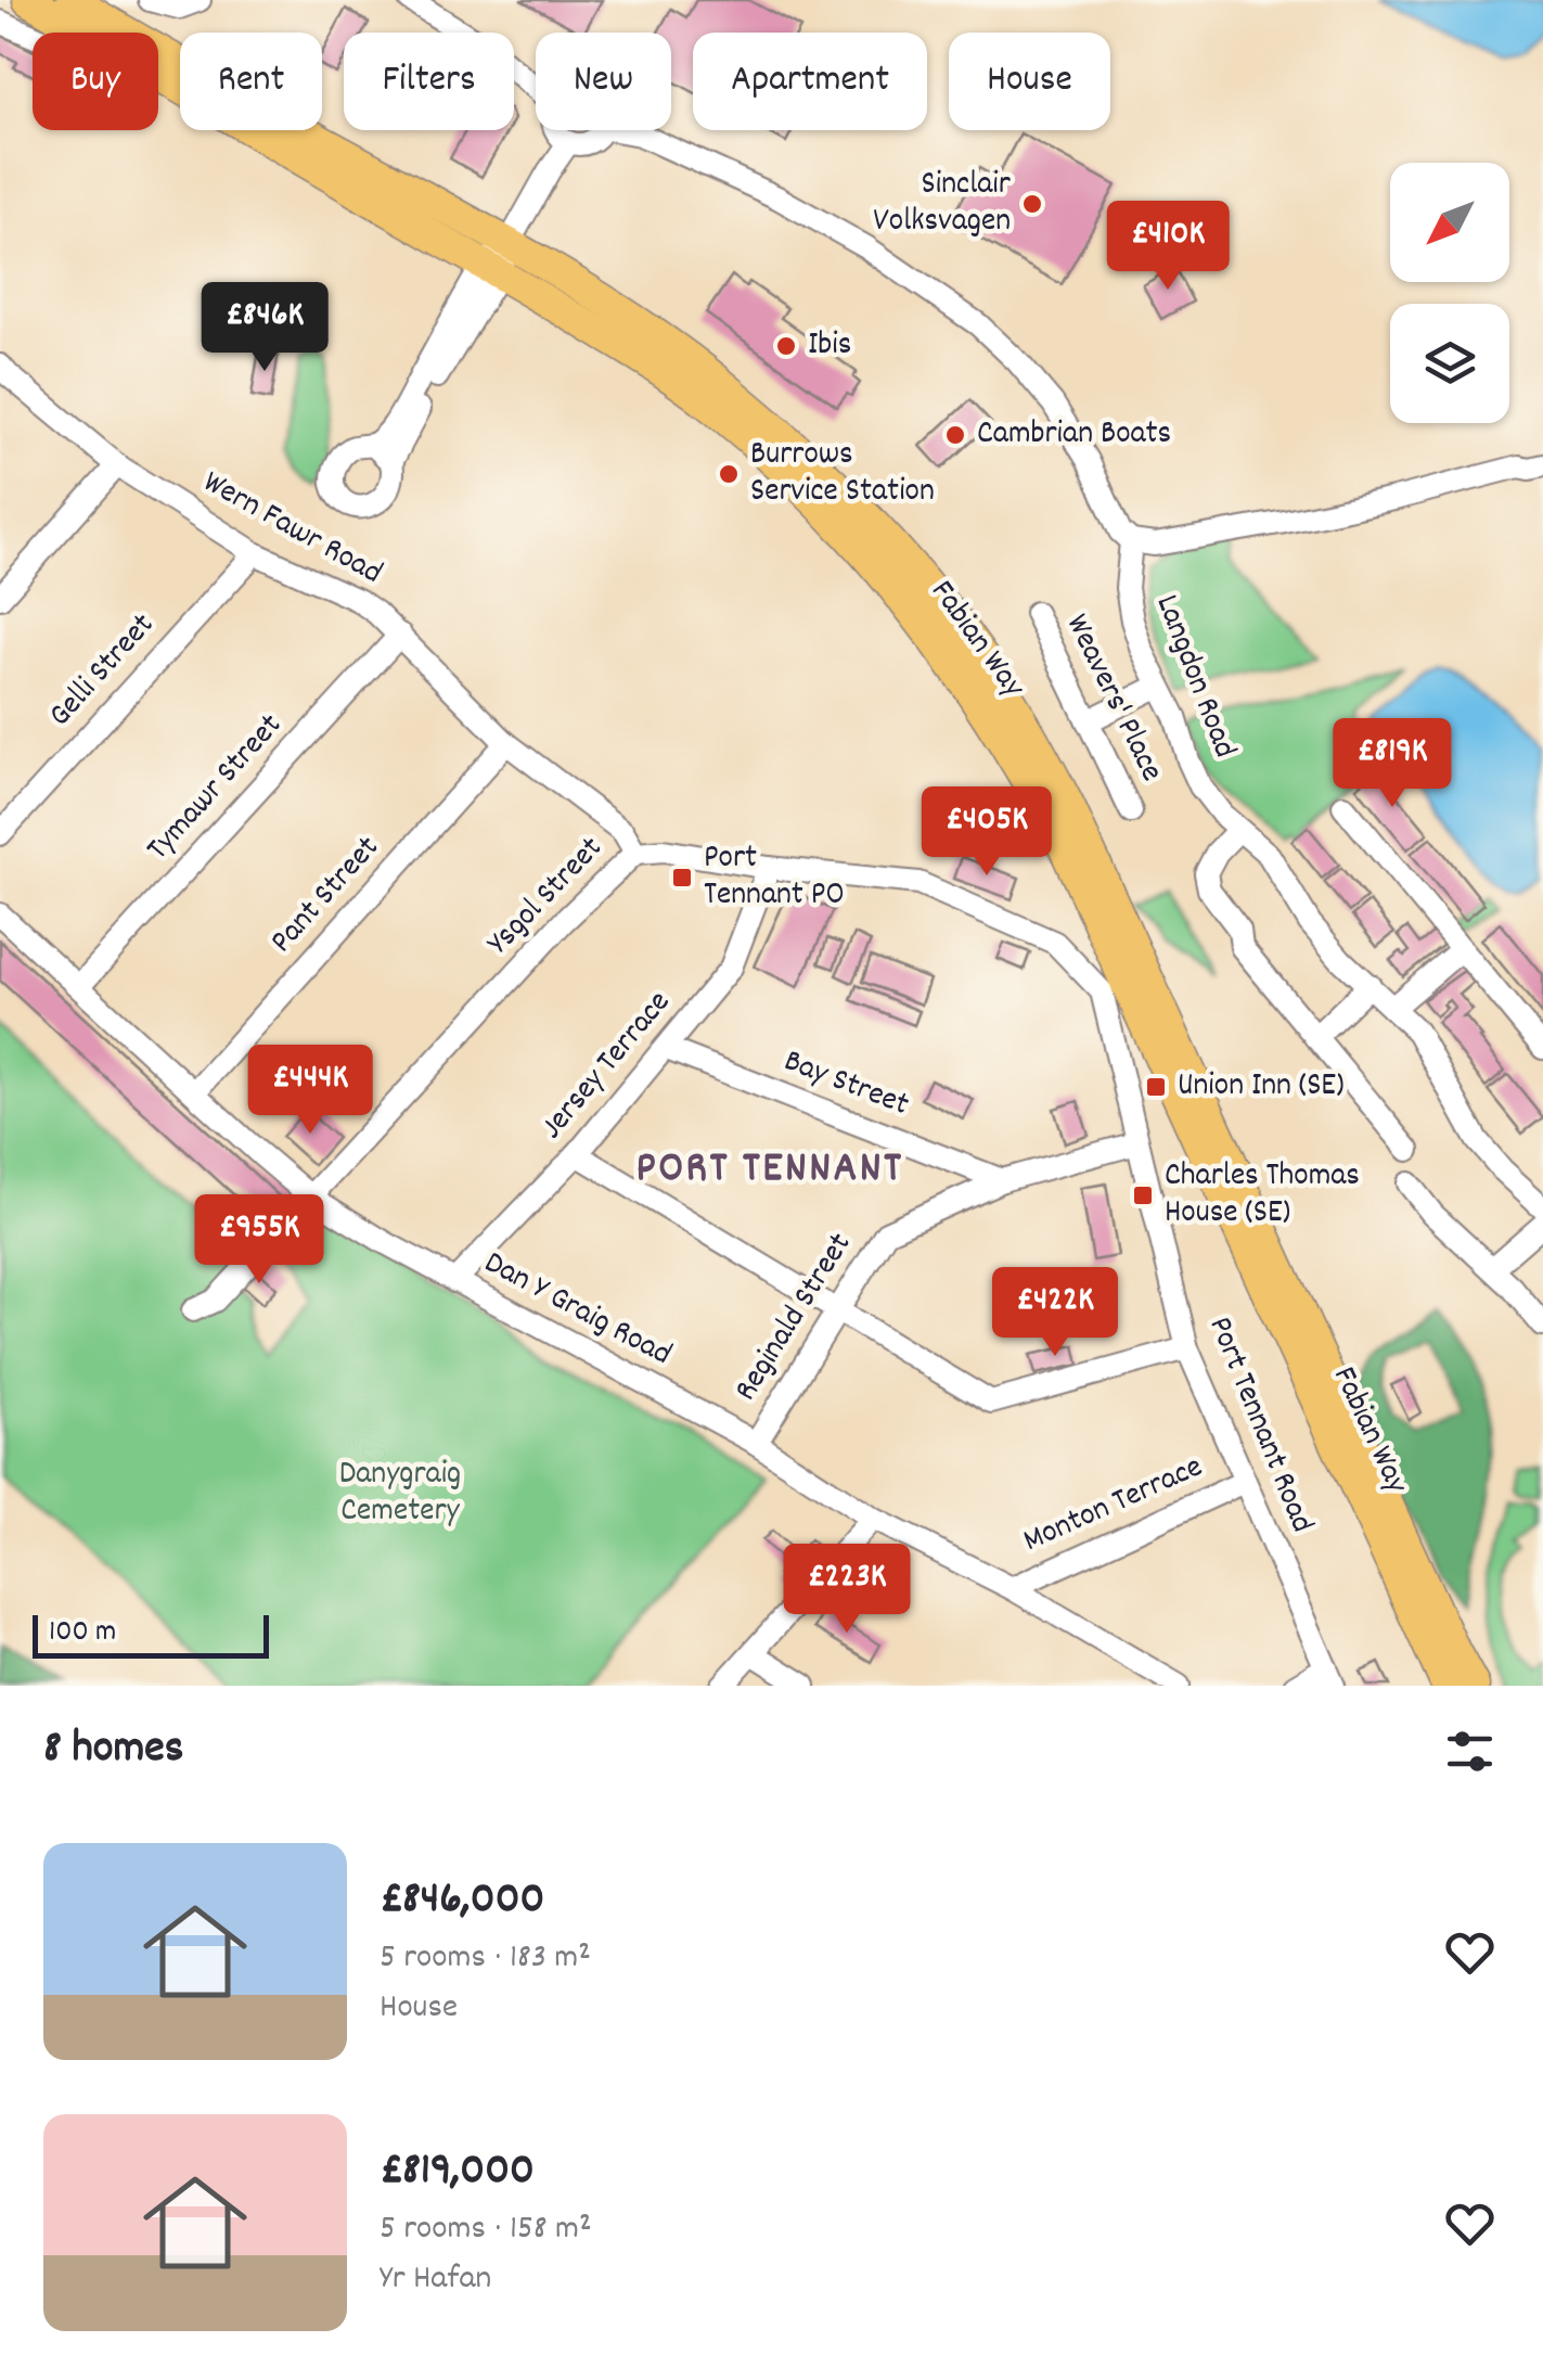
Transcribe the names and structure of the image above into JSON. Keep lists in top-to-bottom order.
{
  "streets": {
    "highway": ["Fabian Way"],
    "street": [
      "Wern Fawr Road",
      "Gelli Street",
      "Langdon Road",
      "Weavers' Place",
      "Tymawr Street",
      "Pant Street",
      "Ysgol Street",
      "Jersey Terrace",
      "Bay Street",
      "Dan Y Graig Road",
      "Reginald Street",
      "Port Tennant Road",
      "Monton Terrace"
    ]
  },
  "crossings": [
    ["Wern Fawr Road", "Gelli Street"],
    ["Wern Fawr Road", "Tymawr Street"],
    ["Wern Fawr Road", "Pant Street"],
    ["Wern Fawr Road", "Ysgol Street"],
    ["Tymawr Street", "Dan Y Graig Road"],
    ["Pant Street", "Dan Y Graig Road"],
    ["Ysgol Street", "Jersey Terrace"],
    ["Ysgol Street", "Dan Y Graig Road"],
    ["Ysgol Street", "Port Tennant Road"],
    ["Jersey Terrace", "Bay Street"],
    ["Jersey Terrace", "Dan Y Graig Road"],
    ["Bay Street", "Reginald Street"],
    ["Dan Y Graig Road", "Reginald Street"],
    ["Dan Y Graig Road", "Monton Terrace"],
    ["Reginald Street", "Port Tennant Road"],
    ["Port Tennant Road", "Monton Terrace"]
  ],
  "districts": ["PORT TENNANT"],
  "parks": ["Danygraig Cemetery"],
  "places": {
    "other": [
      "Sinclair Volksvagen",
      "Ibis",
      "Cambrian Boats",
      "Burrows Service Station"
    ],
    "transit": ["Port Tennant PO", "Union Inn (SE)", "Charles Thomas House (SE)"]
  },
  "scale_bar": "100 m",
  "north": "bottom left",
  "page": {
    "chip": [
      "Buy",
      "Rent",
      "Filters",
      "New",
      "Apartment",
      "House"
    ],
    "price": [
      "£410K",
      "£846K",
      "£819K",
      "£405K",
      "£444K",
      "£955K",
      "£422K",
      "£223K"
    ],
    "scale": "100 m",
    "heading": "8 homes",
    "list": [
      {
        "name": "£846,000",
        "note": "5 rooms · 183 m² · House"
      },
      {
        "name": "£819,000",
        "note": "5 rooms · 158 m² · Yr Hafan"
      }
    ]
  }
}
